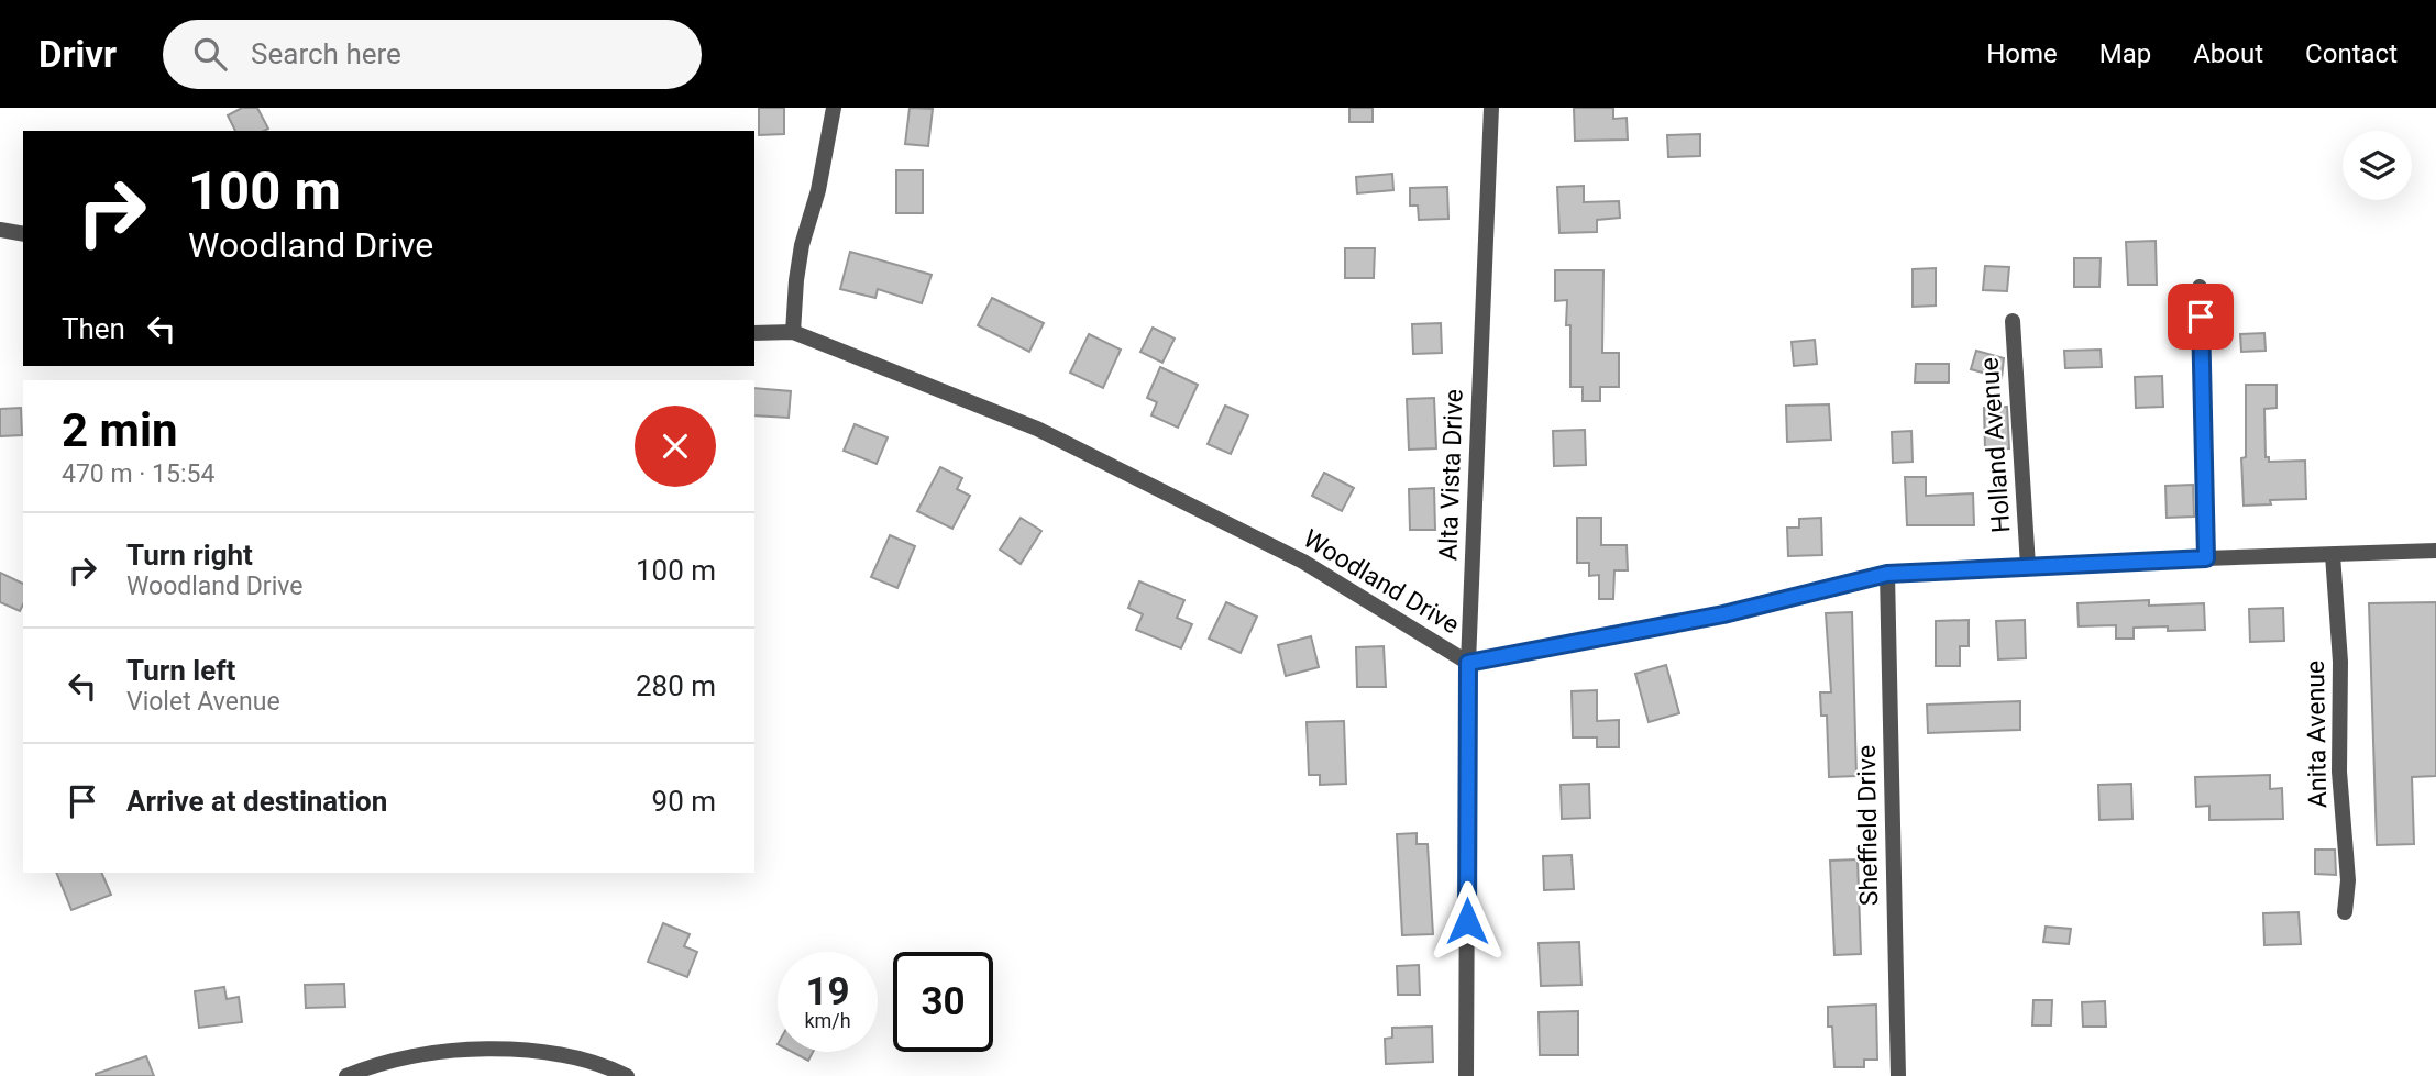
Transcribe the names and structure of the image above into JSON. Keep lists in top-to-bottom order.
{
  "streets": {
    "street": [
      "Holland Avenue",
      "Alta Vista Drive",
      "Woodland Drive",
      "Anita Avenue",
      "Sheffield Drive"
    ]
  },
  "crossings": [
    ["Holland Avenue", "Woodland Drive"],
    ["Alta Vista Drive", "Woodland Drive"],
    ["Woodland Drive", "Anita Avenue"],
    ["Woodland Drive", "Sheffield Drive"]
  ],
  "page": {
    "header": "Drivr",
    "search": "Search here",
    "nav": [
      "Home",
      "Map",
      "About",
      "Contact"
    ],
    "turn": ["100 m", "Woodland Drive"],
    "then": "Then",
    "heading": ["2 min", "470 m · 15:54"],
    "list": [
      {
        "name": "Turn right",
        "note": "Woodland Drive",
        "value": "100 m"
      },
      {
        "name": "Turn left",
        "note": "Violet Avenue",
        "value": "280 m"
      },
      {
        "name": "Arrive at destination",
        "value": "90 m"
      }
    ],
    "speed": "19 km/h",
    "limit": "30"
  }
}
